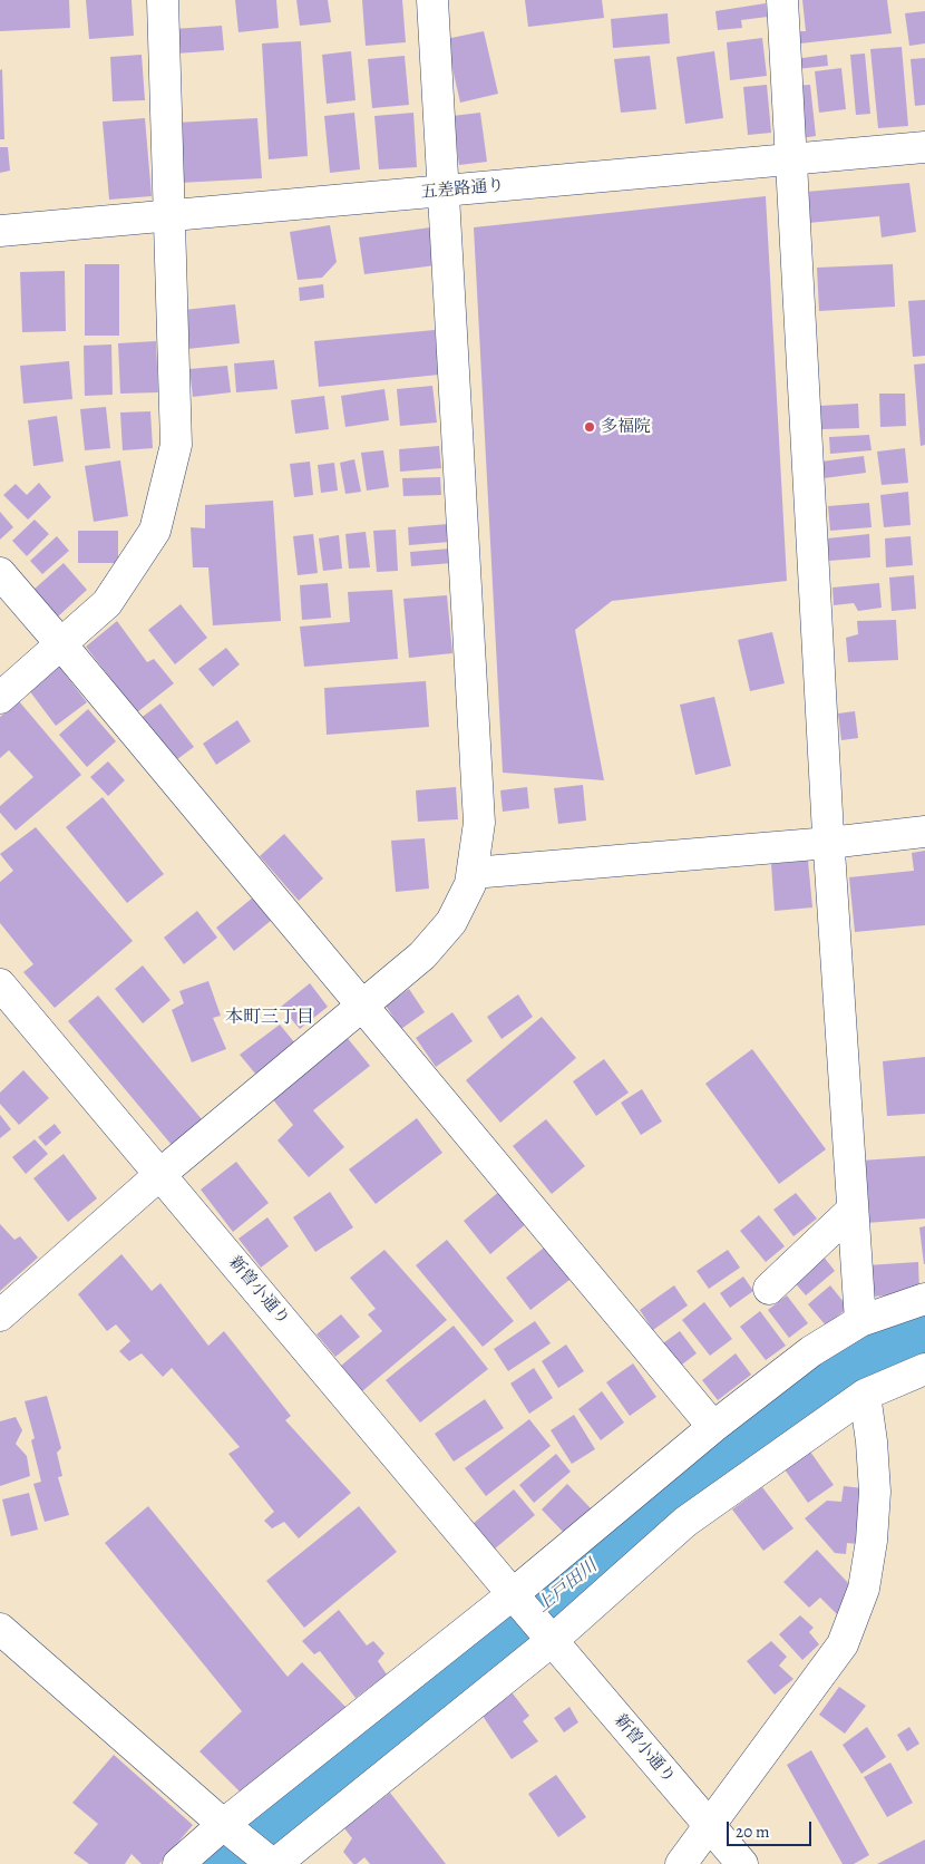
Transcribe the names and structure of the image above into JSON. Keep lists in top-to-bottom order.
{
  "streets": {
    "street": ["五差路通り", "新曽小通り"]
  },
  "districts": ["本町三丁目"],
  "water": ["上戸田川"],
  "places": ["多福院"],
  "scale_bar": "20 m"
}
